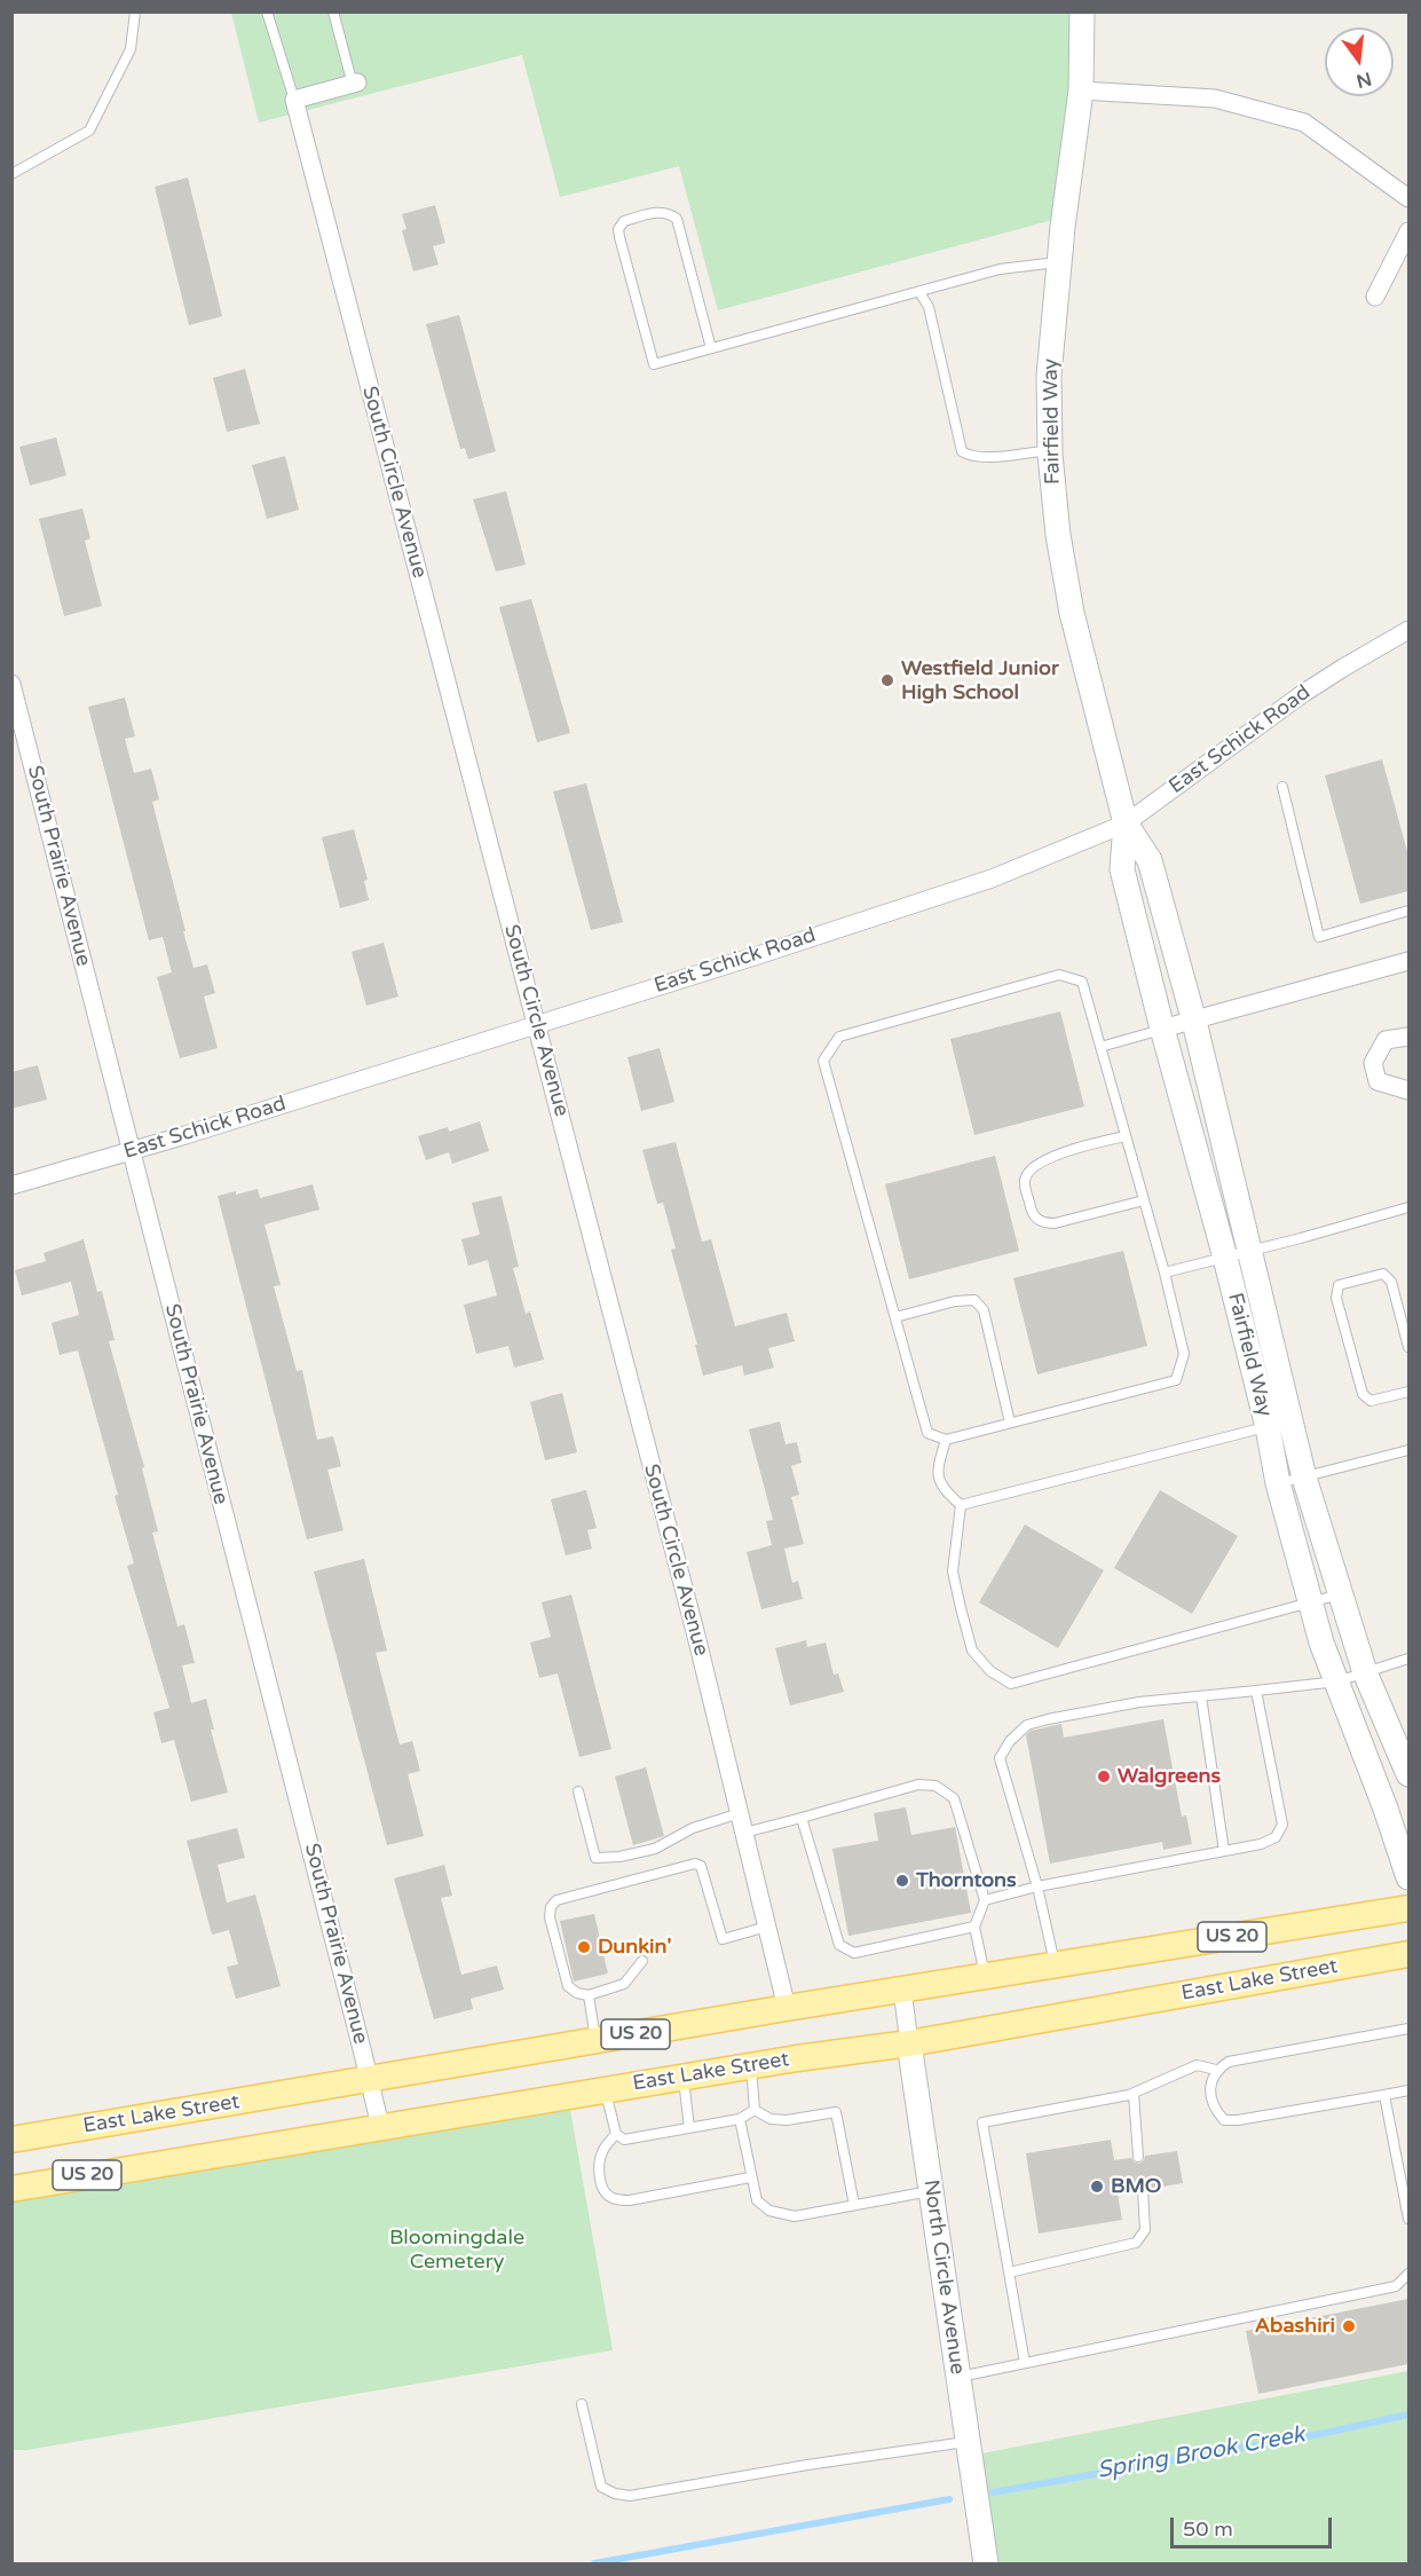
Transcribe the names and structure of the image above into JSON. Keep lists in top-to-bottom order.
{
  "streets": {
    "main road": ["US 20", "East Lake Street"],
    "street": [
      "Fairfield Way",
      "South Circle Avenue",
      "East Schick Road",
      "South Prairie Avenue",
      "North Circle Avenue"
    ]
  },
  "crossings": [
    ["Fairfield Way", "East Schick Road"],
    ["South Circle Avenue", "East Schick Road"],
    ["South Circle Avenue", "East Lake Street"],
    ["East Schick Road", "South Prairie Avenue"],
    ["South Prairie Avenue", "East Lake Street"],
    ["East Lake Street", "North Circle Avenue"]
  ],
  "water": ["Spring Brook Creek"],
  "parks": ["Bloomingdale Cemetery"],
  "places": [
    "Westfield Junior High School",
    "Walgreens",
    "Thorntons",
    "Dunkin'",
    "BMO",
    "Abashiri"
  ],
  "scale_bar": "50 m",
  "north": "bottom"
}
